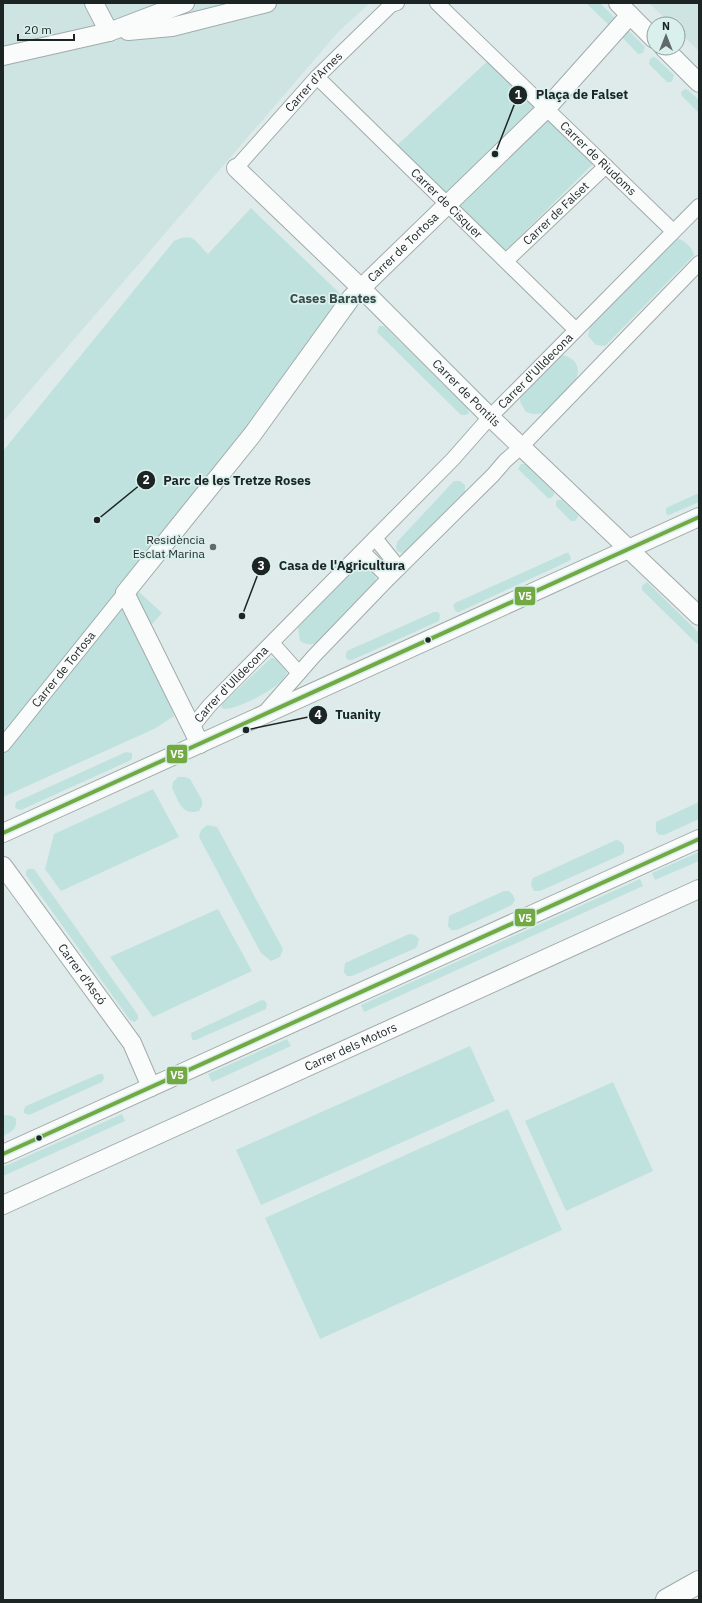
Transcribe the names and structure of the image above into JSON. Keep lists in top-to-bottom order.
{
  "streets": {
    "street": [
      "Carrer d'Arnes",
      "Carrer de Riudoms",
      "Carrer de Cisquer",
      "Carrer de Falset",
      "Carrer de Tortosa",
      "Carrer d'Ulldecona",
      "Carrer de Pontils",
      "Carrer d'Ascó",
      "Carrer dels Motors"
    ]
  },
  "crossings": [
    ["Carrer d'Arnes", "Carrer de Cisquer"],
    ["Carrer d'Arnes", "Carrer de Pontils"],
    ["Carrer de Riudoms", "Carrer de Falset"],
    ["Carrer de Riudoms", "Carrer de Tortosa"],
    ["Carrer de Riudoms", "Carrer d'Ulldecona"],
    ["Carrer de Cisquer", "Carrer de Falset"],
    ["Carrer de Cisquer", "Carrer de Tortosa"],
    ["Carrer de Cisquer", "Carrer d'Ulldecona"],
    ["Carrer de Tortosa", "Carrer de Pontils"],
    ["Carrer d'Ulldecona", "Carrer de Pontils"]
  ],
  "districts": ["Cases Barates"],
  "places": [
    "Plaça de Falset",
    "Parc de les Tretze Roses",
    "Residència Esclat Marina",
    "Casa de l'Agricultura",
    "Tuanity"
  ],
  "lines": ["transit line V5"],
  "scale_bar": "20 m",
  "north": "top"
}
